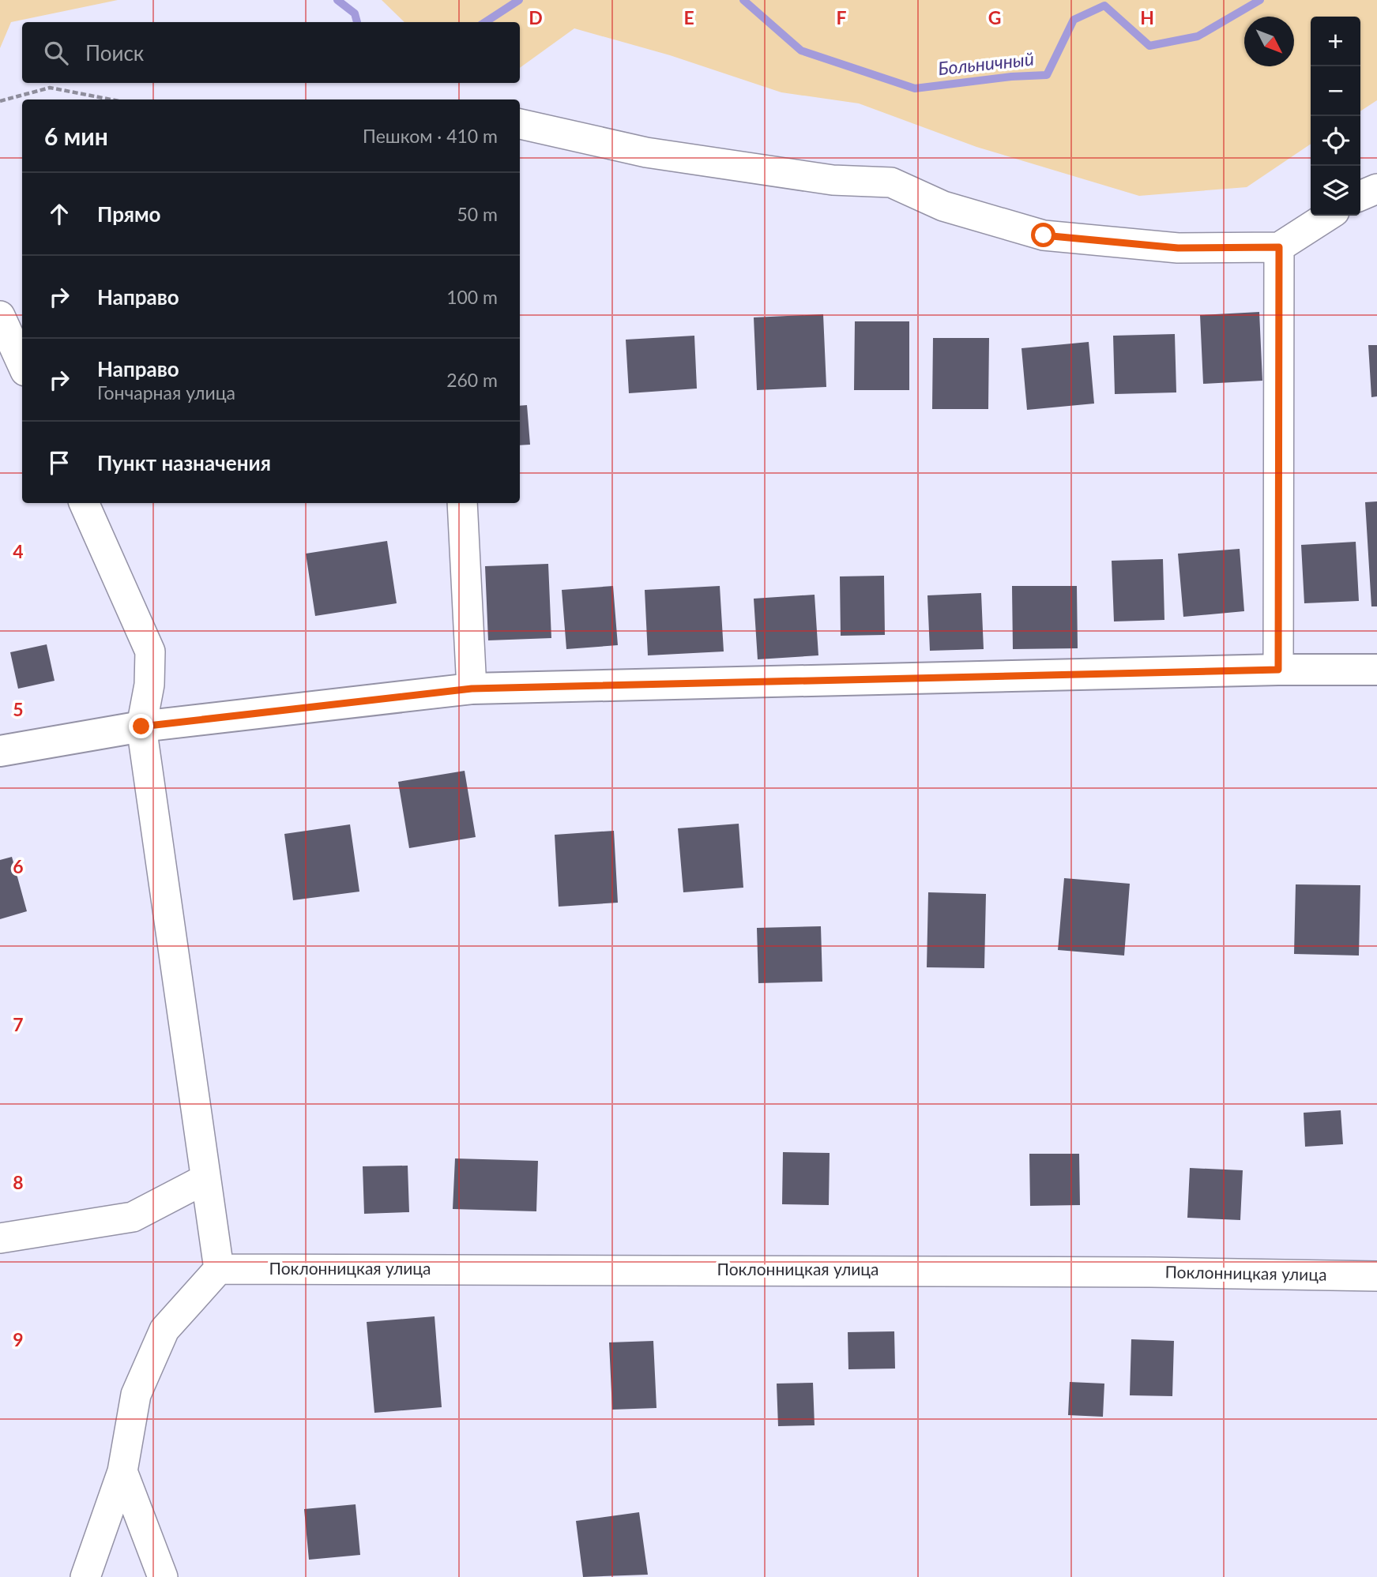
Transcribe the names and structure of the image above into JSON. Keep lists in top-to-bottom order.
{
  "streets": {
    "street": ["Поклонницкая улица"]
  },
  "water": ["Больничный"],
  "north": "bottom right",
  "page": {
    "map_buttons": ["+", "−"],
    "search": "Поиск",
    "heading": ["6 мин", "Пешком · 410 m"],
    "list": [
      ["Прямо", "50 m"],
      ["Направо", "100 m"],
      ["Направо", "Гончарная улица", "260 m"],
      "Пункт назначения"
    ]
  },
  "grid": {
    "columns": [
      "D",
      "E",
      "F",
      "G",
      "H"
    ],
    "rows": [
      "4",
      "5",
      "6",
      "7",
      "8",
      "9"
    ]
  }
}
